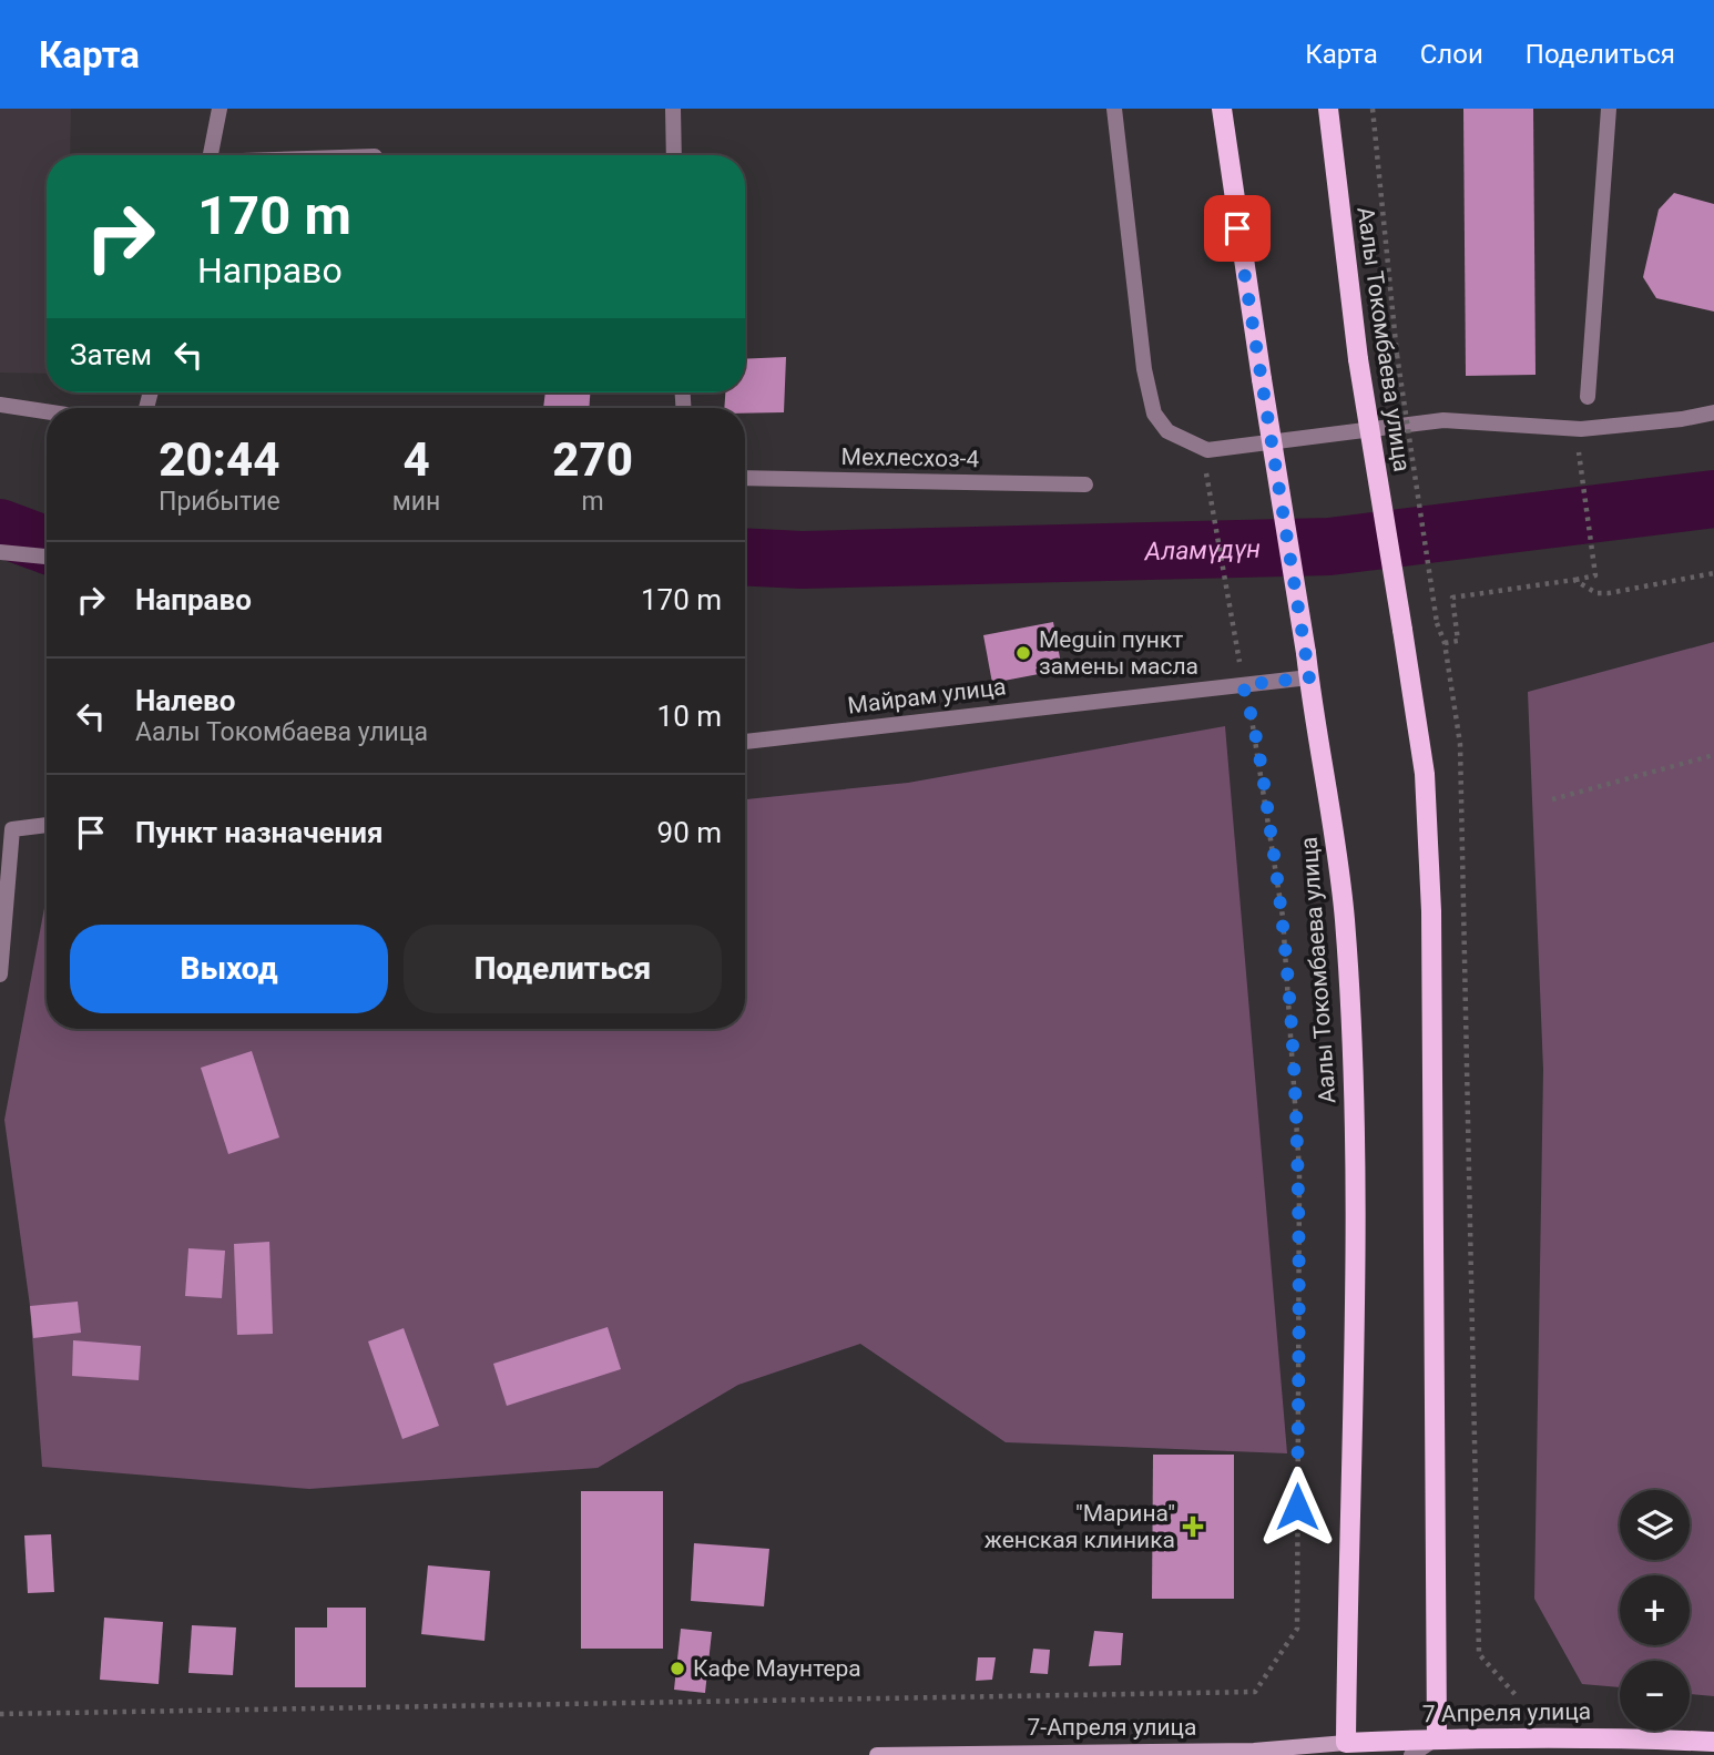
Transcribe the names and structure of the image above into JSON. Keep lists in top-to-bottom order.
{
  "streets": {
    "main road": ["Аалы Токомбаева улица", "7 Апреля улица", "7-Апреля улица"],
    "street": ["Мехлесхоз-4", "Майрам улица"]
  },
  "crossings": [
    ["Аалы Токомбаева улица", "Майрам улица"],
    ["Аалы Токомбаева улица", "7 Апреля улица"],
    ["Аалы Токомбаева улица", "7-Апреля улица"],
    ["7 Апреля улица", "7-Апреля улица"]
  ],
  "water": ["Аламүдүн"],
  "places": {
    "other": ["Meguin пункт замены масла", "Кафе Маунтера"],
    "health": ["\"Марина\" женская клиника"]
  },
  "page": {
    "header": "Карта",
    "nav": ["Карта", "Слои", "Поделиться"],
    "turn": ["170 m", "Направо"],
    "then": "Затем",
    "eta": [
      "20:44",
      "Прибытие",
      "4",
      "мин",
      "270",
      "m"
    ],
    "list": [
      {
        "name": "Направо",
        "value": "170 m"
      },
      {
        "name": "Налево",
        "note": "Аалы Токомбаева улица",
        "value": "10 m"
      },
      {
        "name": "Пункт назначения",
        "value": "90 m"
      }
    ],
    "buttons": ["Выход", "Поделиться"],
    "map_buttons": ["+", "−"]
  }
}
